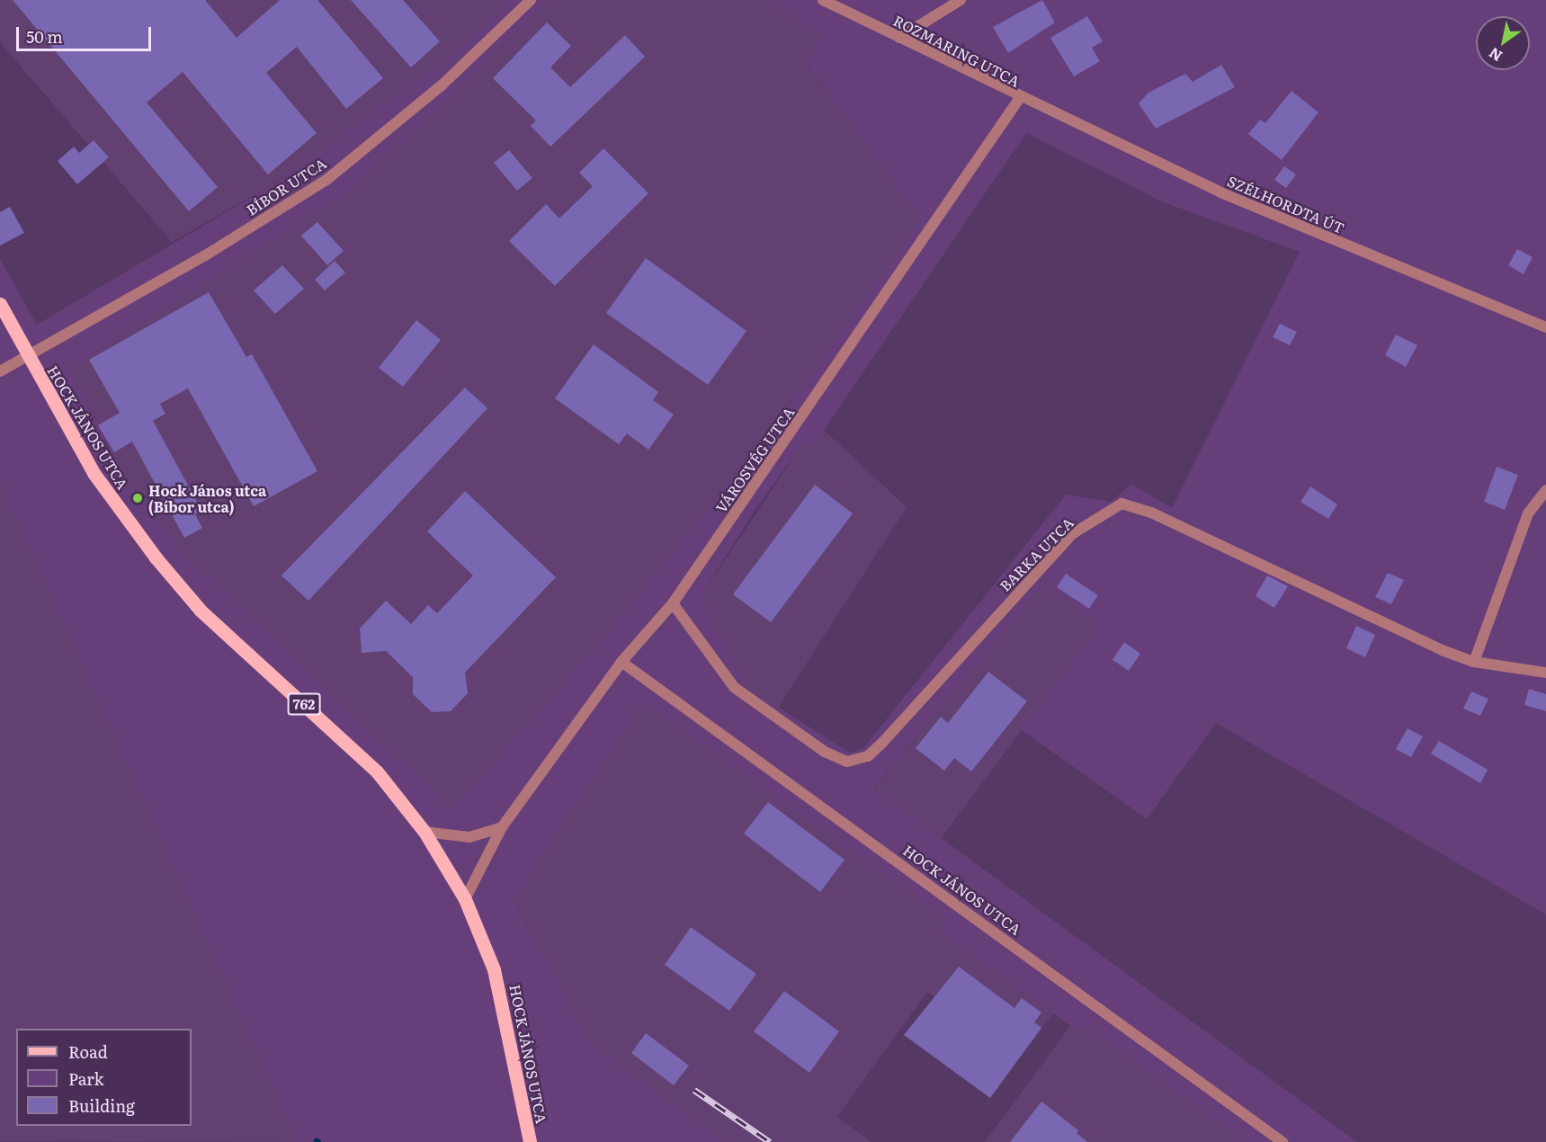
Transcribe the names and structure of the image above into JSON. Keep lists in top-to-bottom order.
{
  "streets": {
    "main road": ["HOCK JÁNOS UTCA", "762"],
    "street": [
      "ROZMARING UTCA",
      "BÍBOR UTCA",
      "SZÉLHORDTA ÚT",
      "VÁROSVÉG UTCA",
      "BARKA UTCA"
    ]
  },
  "crossings": [
    ["ROZMARING UTCA", "SZÉLHORDTA ÚT"],
    ["ROZMARING UTCA", "VÁROSVÉG UTCA"],
    ["BÍBOR UTCA", "HOCK JÁNOS UTCA"],
    ["SZÉLHORDTA ÚT", "VÁROSVÉG UTCA"],
    ["HOCK JÁNOS UTCA", "VÁROSVÉG UTCA"],
    ["VÁROSVÉG UTCA", "BARKA UTCA"]
  ],
  "places": ["Hock János utca (Bíbor utca)"],
  "legend": ["Road", "Park", "Building"],
  "scale_bar": "50 m",
  "north": "bottom left"
}
